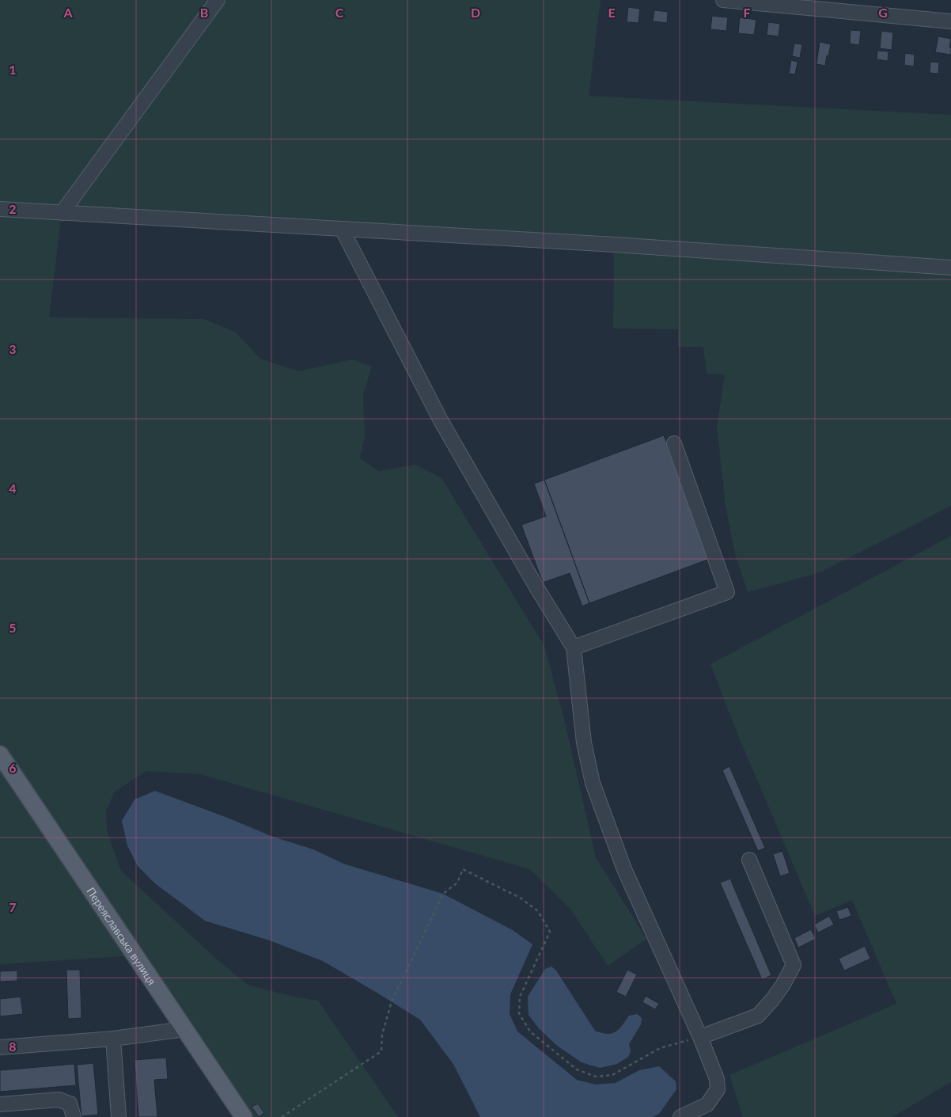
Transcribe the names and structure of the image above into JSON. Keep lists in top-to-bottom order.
{
  "streets": {
    "main road": ["Переяславська вулиця"]
  },
  "grid": {
    "columns": [
      "A",
      "B",
      "C",
      "D",
      "E",
      "F",
      "G"
    ],
    "rows": [
      "1",
      "2",
      "3",
      "4",
      "5",
      "6",
      "7",
      "8"
    ]
  }
}
